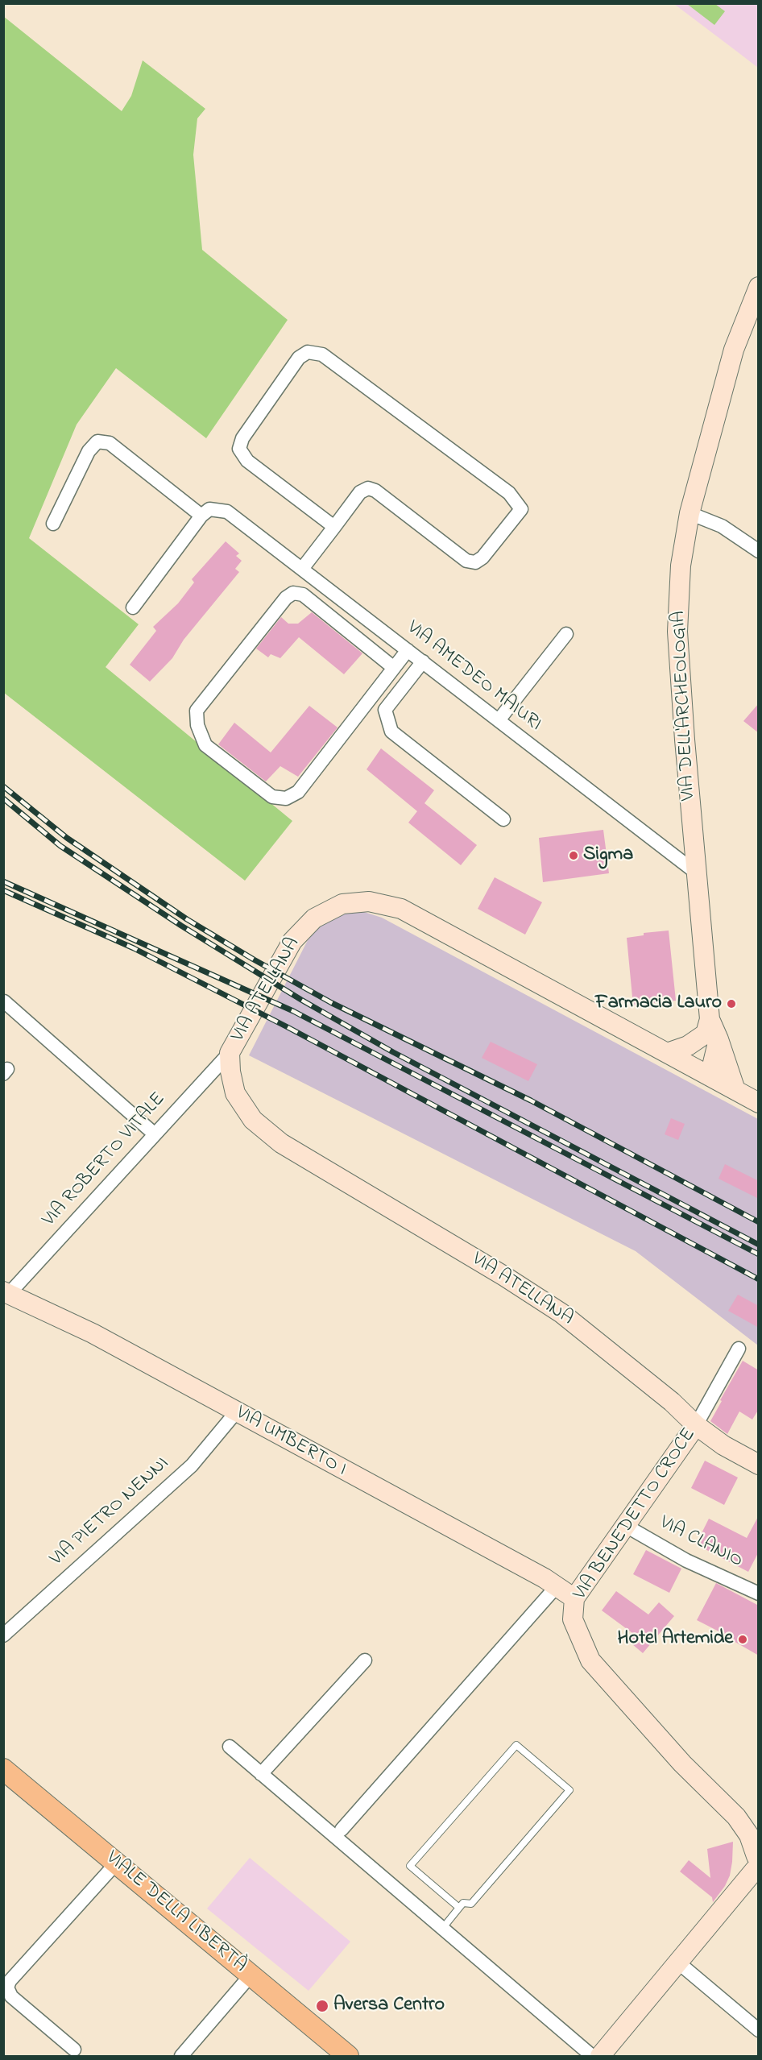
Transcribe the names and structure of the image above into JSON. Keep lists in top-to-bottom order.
{
  "streets": {
    "main road": [
      "VIA DELL'ARCHEOLOGIA",
      "VIA ATELLANA",
      "VIA UMBERTO I",
      "VIA BENEDETTO CROCE",
      "VIALE DELLA LIBERTÀ"
    ],
    "street": [
      "VIA AMEDEO MAIURI",
      "VIA ROBERTO VITALE",
      "VIA PIETRO NENNI",
      "VIA CLANIO"
    ]
  },
  "crossings": [
    ["VIA AMEDEO MAIURI", "VIA DELL'ARCHEOLOGIA"],
    ["VIA DELL'ARCHEOLOGIA", "VIA ATELLANA"],
    ["VIA ATELLANA", "VIA ROBERTO VITALE"],
    ["VIA ATELLANA", "VIA BENEDETTO CROCE"],
    ["VIA ROBERTO VITALE", "VIA UMBERTO I"],
    ["VIA UMBERTO I", "VIA PIETRO NENNI"],
    ["VIA UMBERTO I", "VIA BENEDETTO CROCE"],
    ["VIA BENEDETTO CROCE", "VIA CLANIO"]
  ],
  "places": [
    "Sigma",
    "Farmacia Lauro",
    "Hotel Artemide",
    "Aversa Centro"
  ]
}
